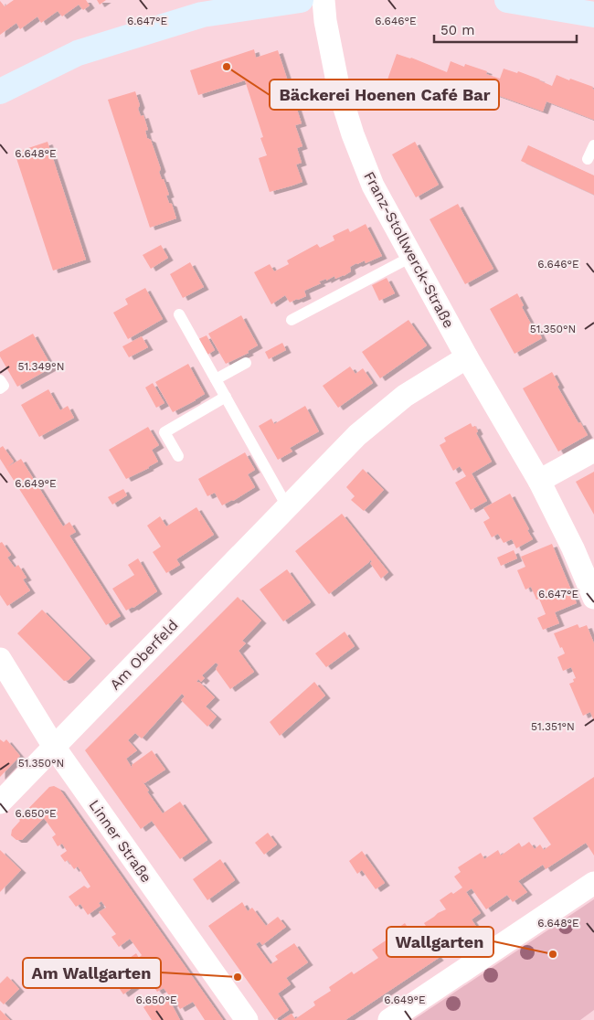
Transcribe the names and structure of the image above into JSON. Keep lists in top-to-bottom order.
{
  "streets": {
    "street": ["Franz-Stollwerck-Straße", "Am Oberfeld", "Linner Straße"]
  },
  "crossings": [
    ["Franz-Stollwerck-Straße", "Am Oberfeld"],
    ["Am Oberfeld", "Linner Straße"]
  ],
  "places": ["Bäckerei Hoenen Café Bar", "Wallgarten", "Am Wallgarten"],
  "scale_bar": "50 m",
  "coordinates": [
    "6.647°E",
    "6.646°E",
    "6.648°E",
    "51.350°N",
    "51.349°N",
    "6.649°E",
    "51.351°N",
    "6.650°E"
  ]
}
